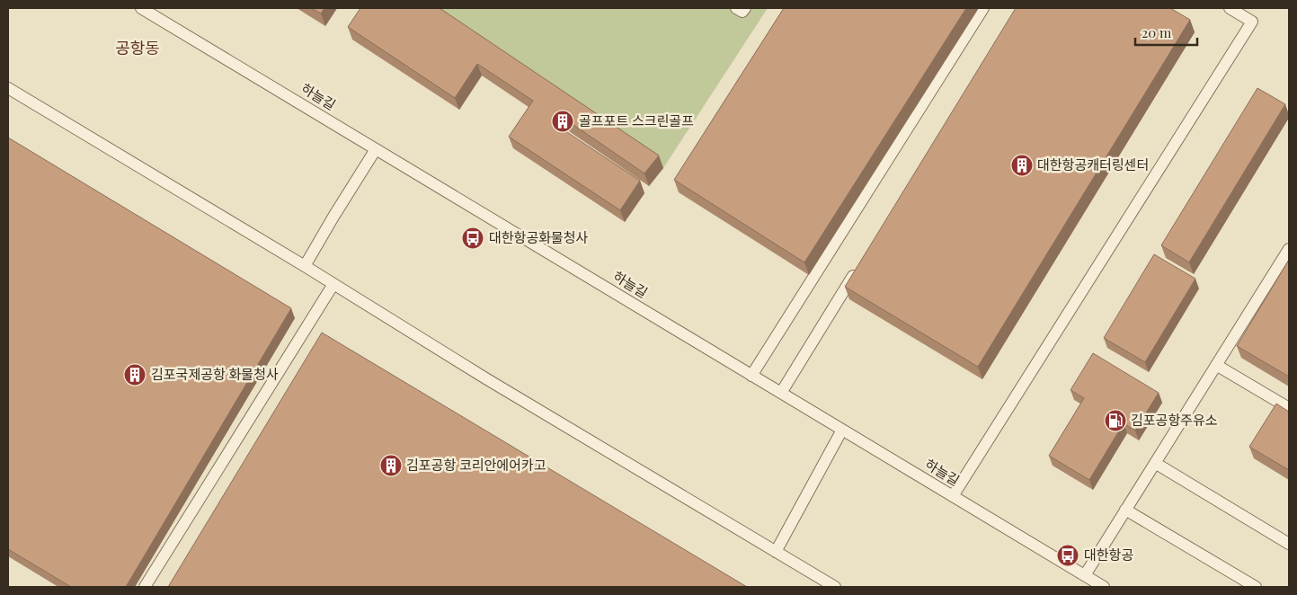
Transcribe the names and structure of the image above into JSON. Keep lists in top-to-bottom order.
{
  "streets": {
    "lane": ["하늘길"]
  },
  "districts": ["공항동"],
  "places": {
    "building": [
      "골프포트 스크린골프",
      "대한항공캐터링센터",
      "김포국제공항 화물청사",
      "김포공항 코리안에어카고"
    ],
    "bus stop": ["대한항공화물청사", "대한항공"],
    "fuel station": ["김포공항주유소"]
  },
  "scale_bar": "20 m"
}
